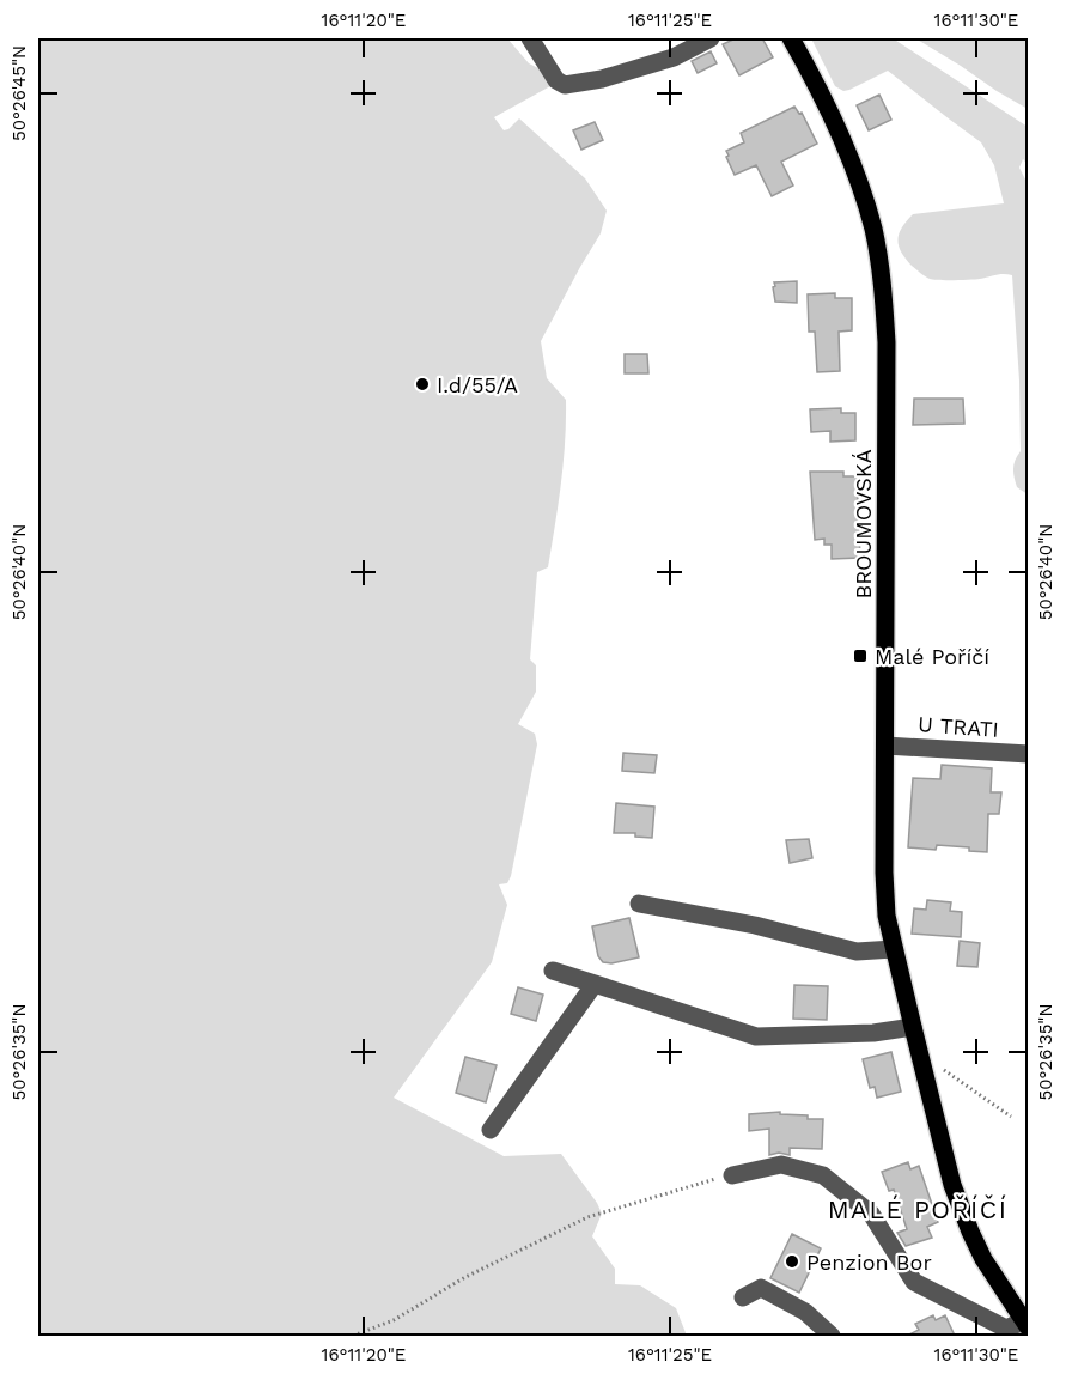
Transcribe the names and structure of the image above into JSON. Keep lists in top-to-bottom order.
{
  "streets": {
    "main road": ["BROUMOVSKÁ"],
    "street": ["U TRATI"]
  },
  "crossings": [
    ["BROUMOVSKÁ", "U TRATI"]
  ],
  "districts": ["MALÉ POŘÍČÍ"],
  "places": {
    "other": ["I.d/55/A", "Penzion Bor"],
    "transit": ["Malé Poříčí"]
  },
  "coordinates": [
    "16°11'20\"E",
    "16°11'25\"E",
    "16°11'30\"E",
    "50°26'45\"N",
    "50°26'40\"N",
    "50°26'35\"N"
  ]
}
